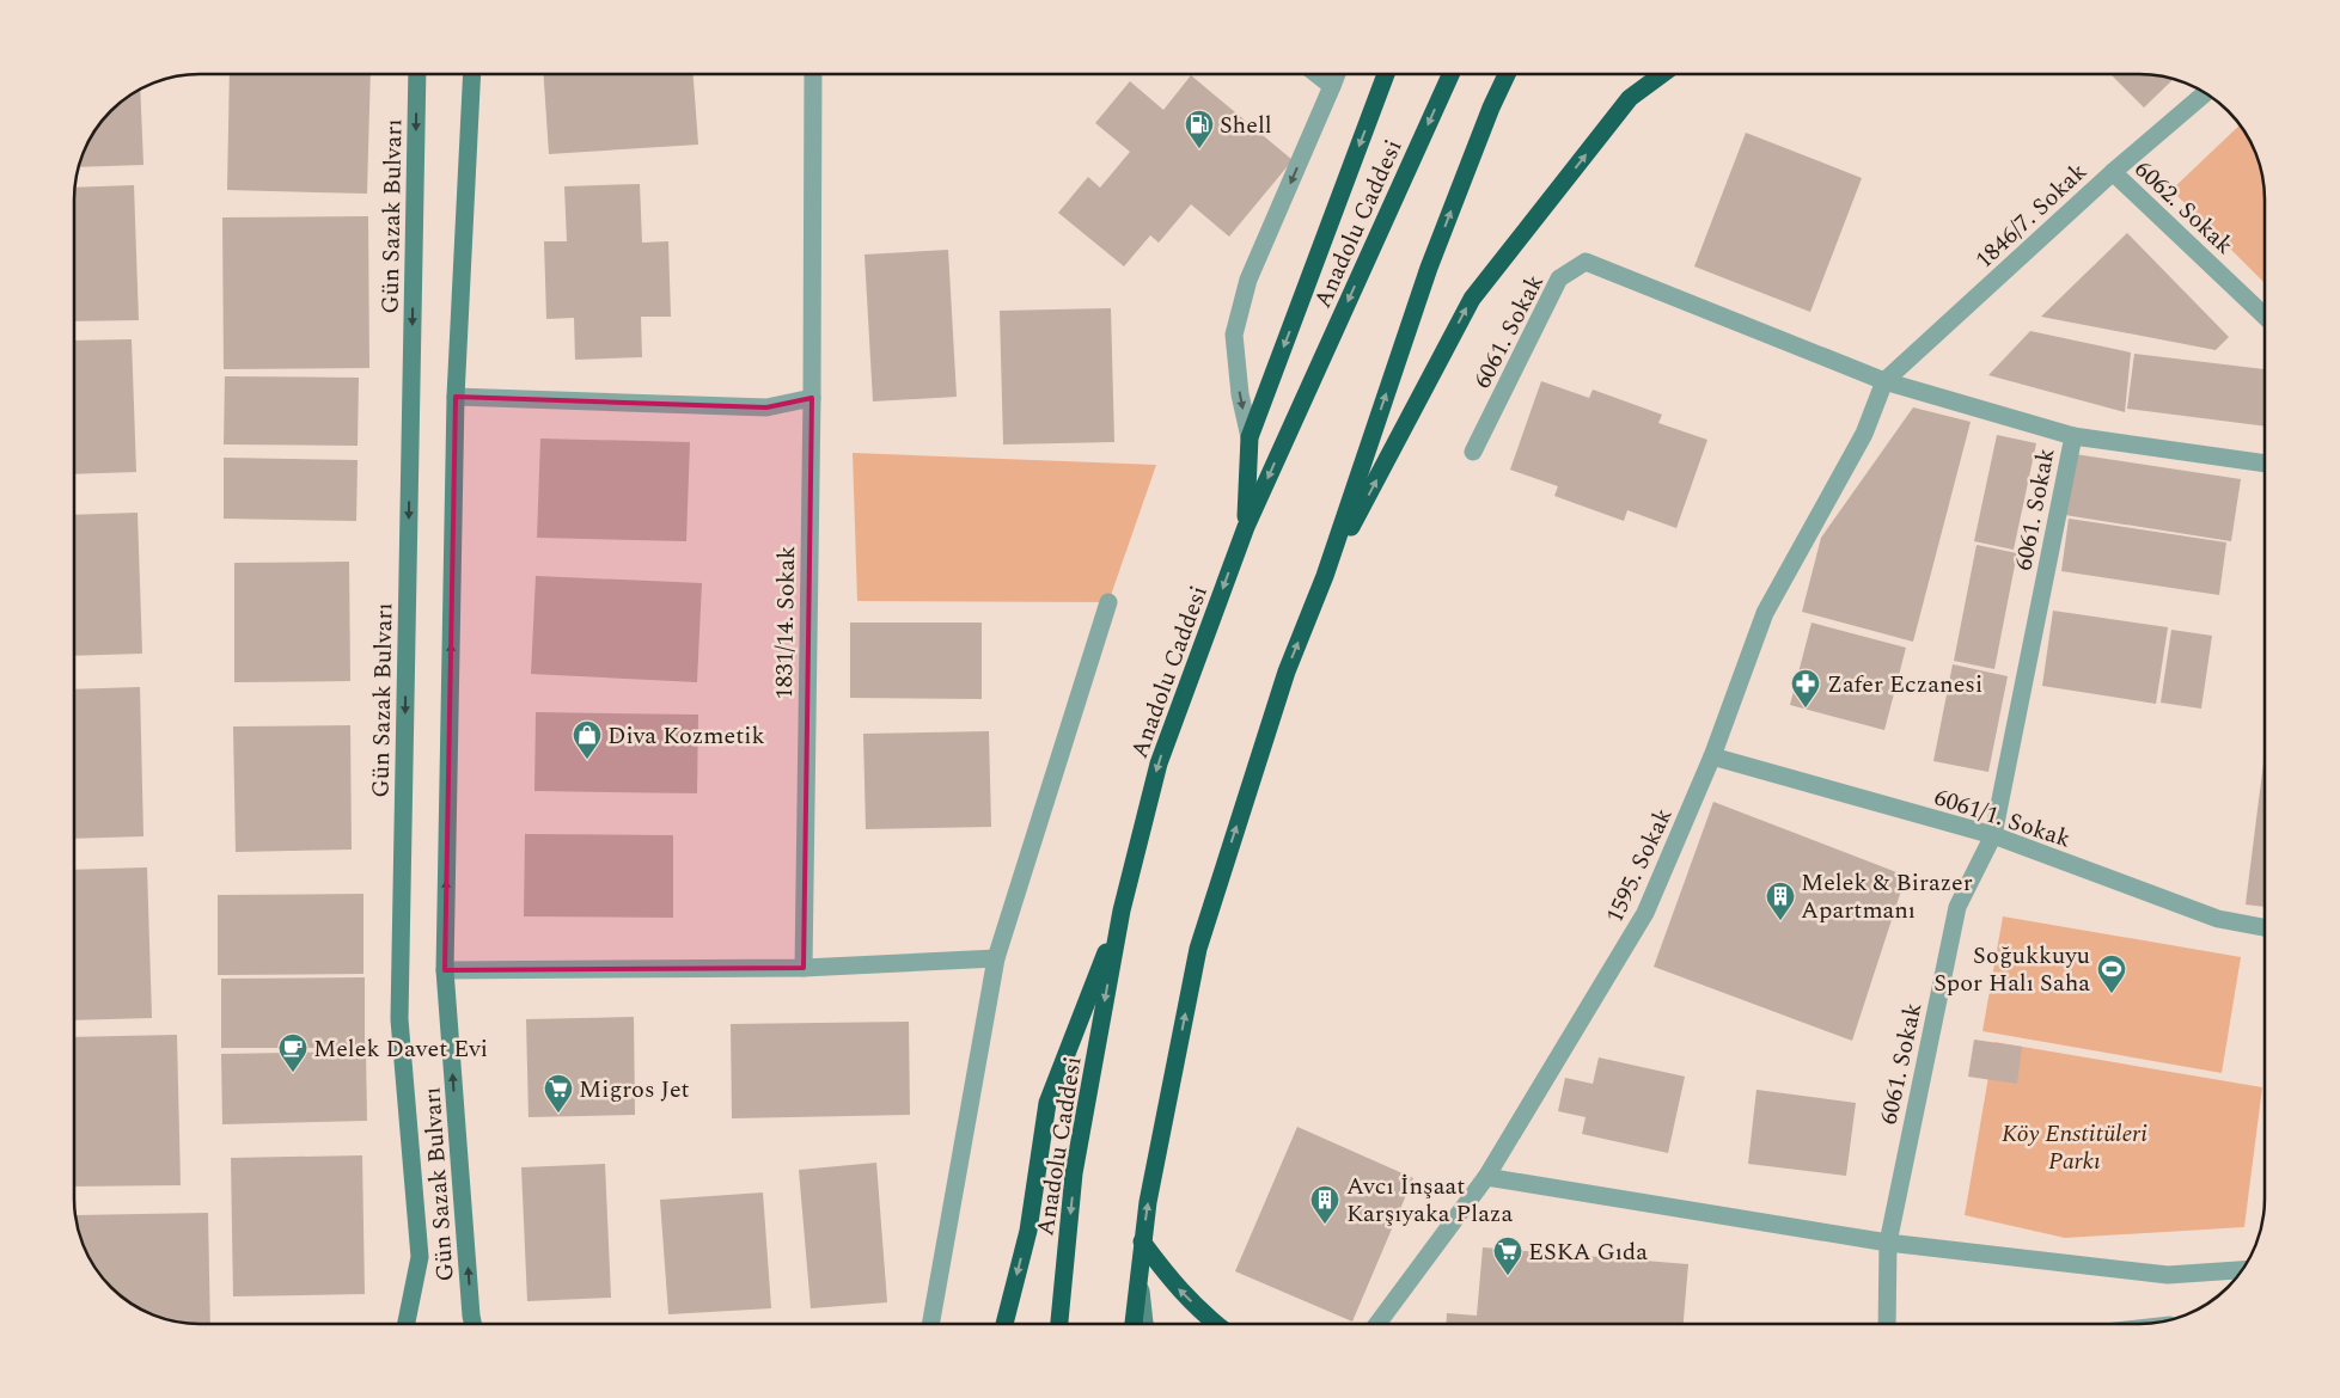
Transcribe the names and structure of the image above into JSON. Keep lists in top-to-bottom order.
{
  "streets": {
    "highway": ["Anadolu Caddesi"],
    "main road": ["Gün Sazak Bulvarı"],
    "street": [
      "6062. Sokak",
      "1846/7. Sokak",
      "6061. Sokak",
      "1831/14. Sokak",
      "6061/1. Sokak",
      "1595. Sokak"
    ]
  },
  "crossings": [
    ["6062. Sokak", "1846/7. Sokak"],
    ["1846/7. Sokak", "6061. Sokak"],
    ["1846/7. Sokak", "1595. Sokak"],
    ["6061. Sokak", "6061/1. Sokak"],
    ["6061. Sokak", "1595. Sokak"],
    ["6061/1. Sokak", "1595. Sokak"]
  ],
  "parks": ["Köy Enstitüleri Parkı"],
  "places": {
    "fuel station": ["Shell"],
    "pharmacy": ["Zafer Eczanesi"],
    "shop": ["Diva Kozmetik"],
    "building": ["Melek & Birazer Apartmanı", "Avcı İnşaat Karşıyaka Plaza"],
    "sports": ["Soğukkuyu Spor Halı Saha"],
    "cafe": ["Melek Davet Evi"],
    "supermarket": ["Migros Jet", "ESKA Gıda"]
  }
}
